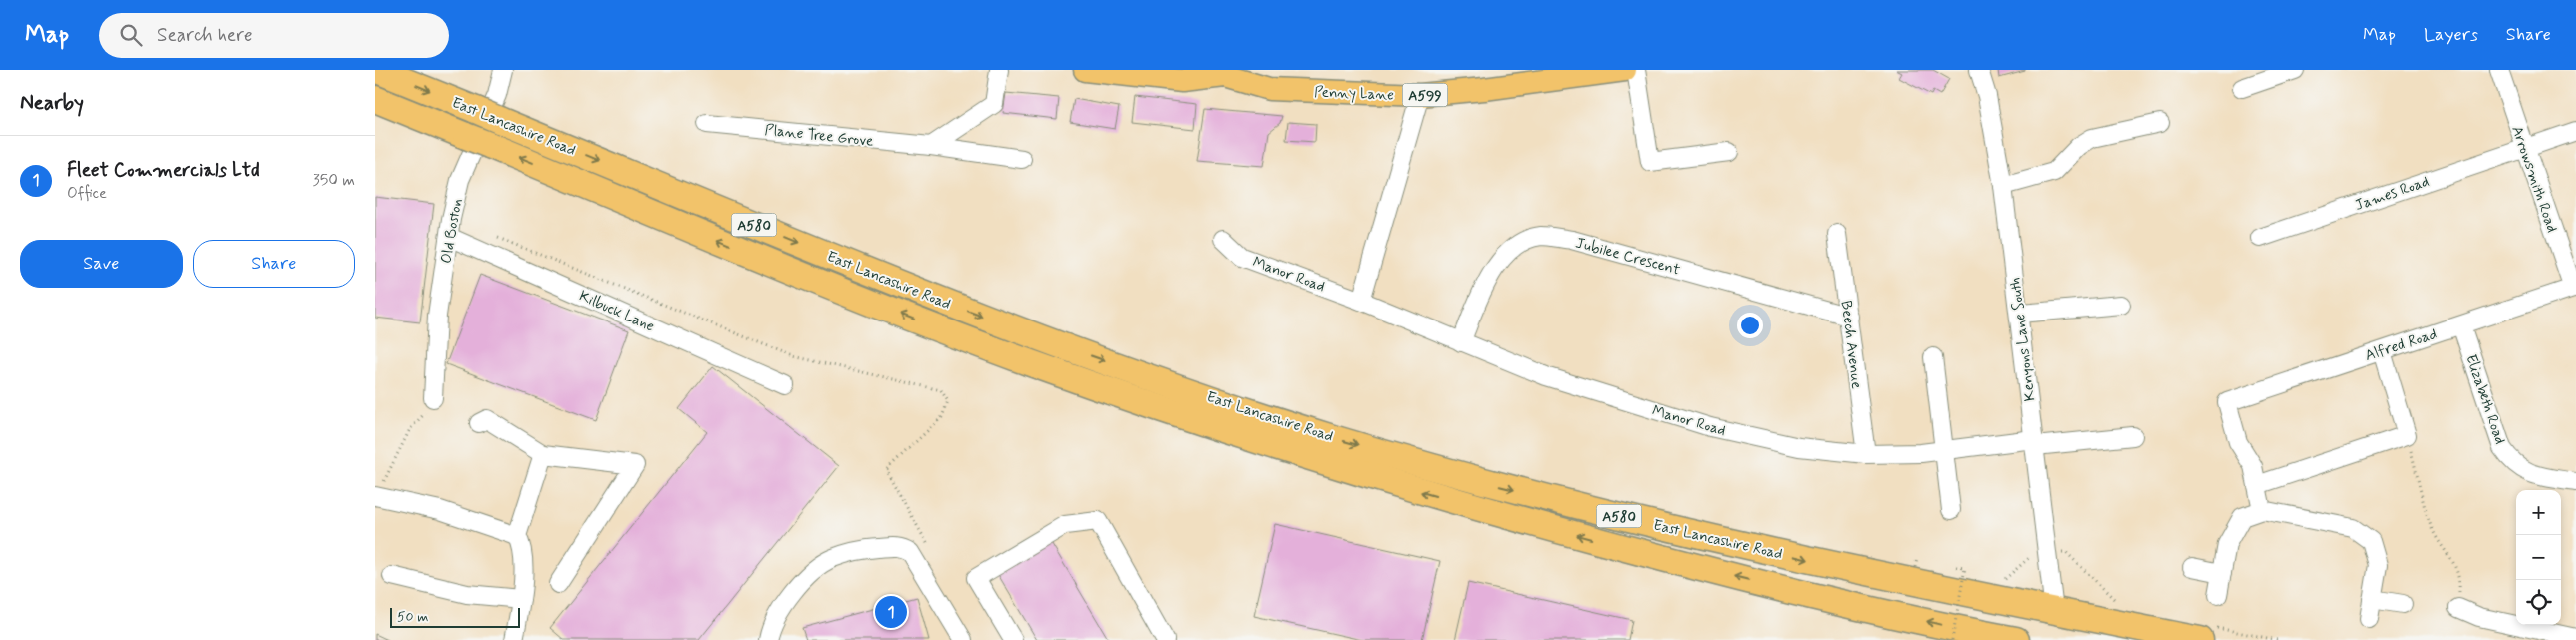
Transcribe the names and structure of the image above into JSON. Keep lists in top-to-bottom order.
{
  "streets": {
    "highway": ["East Lancashire Road", "A580"],
    "main road": ["Penny Lane", "A599"],
    "street": [
      "Plane Tree Grove",
      "Arrowsmith Road",
      "James Road",
      "Old Boston",
      "Jubilee Crescent",
      "Manor Road",
      "Kilbuck Lane",
      "Kenyons Lane South",
      "Beech Avenue",
      "Alfred Road",
      "Elizabeth Road"
    ]
  },
  "crossings": [
    ["East Lancashire Road", "Kenyons Lane South"],
    ["Arrowsmith Road", "James Road"],
    ["Arrowsmith Road", "Alfred Road"],
    ["Old Boston", "Kilbuck Lane"],
    ["Jubilee Crescent", "Manor Road"],
    ["Jubilee Crescent", "Beech Avenue"],
    ["Manor Road", "Kenyons Lane South"],
    ["Manor Road", "Beech Avenue"],
    ["Alfred Road", "Elizabeth Road"]
  ],
  "scale_bar": "50 m",
  "page": {
    "header": "Map",
    "search": "Search here",
    "nav": ["Map", "Layers", "Share"],
    "heading": "Nearby",
    "list": [
      {
        "mark": "1",
        "name": "Fleet Commercials Ltd",
        "note": "Office",
        "value": "350 m"
      }
    ],
    "buttons": ["Save", "Share"],
    "map_buttons": ["+", "−"],
    "pins": "1",
    "scale": "50 m"
  }
}
